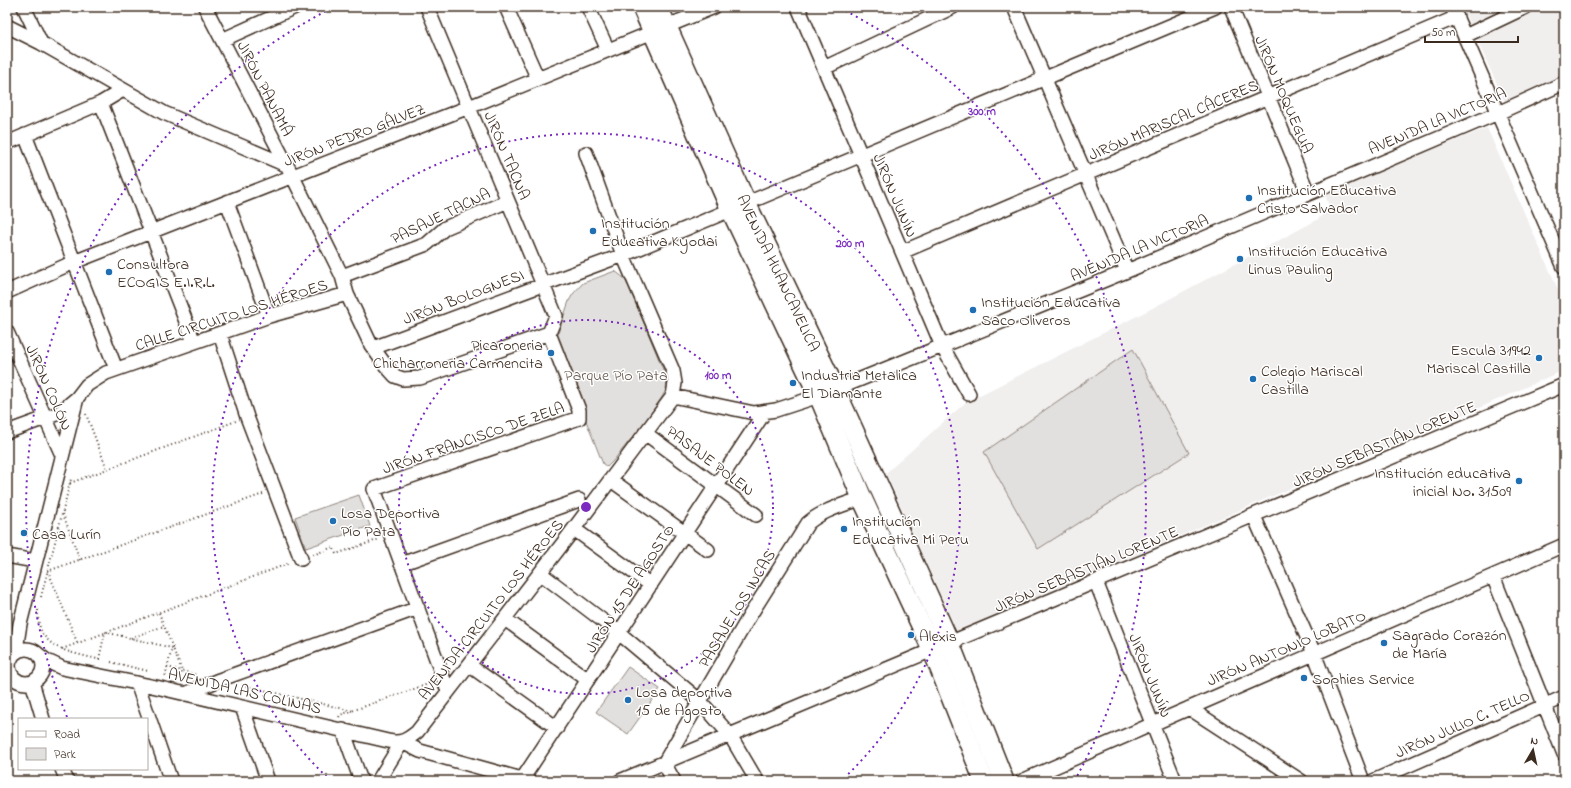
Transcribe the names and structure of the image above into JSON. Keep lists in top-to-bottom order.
{
  "streets": {
    "highway": ["AVENIDA HUANCAVELICA"],
    "street": [
      "JIRÓN PANAMÁ",
      "JIRÓN MOQUEGUA",
      "JIRÓN MARISCAL CÁCERES",
      "AVENIDA LA VICTORIA",
      "JIRÓN PEDRO GÁLVEZ",
      "JIRÓN TACNA",
      "JIRÓN JUNÍN",
      "PASAJE TACNA",
      "JIRÓN BOLOGNESI",
      "CALLE CIRCUITO LOS HÉROES",
      "JIRÓN COLÓN",
      "JIRÓN FRANCISCO DE ZELA",
      "JIRÓN SEBASTIÁN LORENTE",
      "PASAJE POLEN",
      "JIRÓN 15 DE AGOSTO",
      "PASAJE LOS INCAS",
      "AVENIDA CIRCUITO LOS HÉROES",
      "JIRÓN ANTONIO LOBATO",
      "AVENIDA LAS COLINAS",
      "JIRÓN JULIO C. TELLO"
    ]
  },
  "crossings": [
    ["JIRÓN PANAMÁ", "JIRÓN PEDRO GÁLVEZ"],
    ["JIRÓN PANAMÁ", "PASAJE TACNA"],
    ["JIRÓN PANAMÁ", "CALLE CIRCUITO LOS HÉROES"],
    ["JIRÓN MOQUEGUA", "JIRÓN MARISCAL CÁCERES"],
    ["JIRÓN MOQUEGUA", "AVENIDA LA VICTORIA"],
    ["JIRÓN MARISCAL CÁCERES", "JIRÓN JUNÍN"],
    ["AVENIDA LA VICTORIA", "JIRÓN JUNÍN"],
    ["AVENIDA LA VICTORIA", "AVENIDA HUANCAVELICA"],
    ["AVENIDA LA VICTORIA", "JIRÓN 15 DE AGOSTO"],
    ["AVENIDA LA VICTORIA", "AVENIDA CIRCUITO LOS HÉROES"],
    ["JIRÓN PEDRO GÁLVEZ", "JIRÓN TACNA"],
    ["JIRÓN PEDRO GÁLVEZ", "AVENIDA HUANCAVELICA"],
    ["JIRÓN TACNA", "PASAJE TACNA"],
    ["JIRÓN TACNA", "JIRÓN BOLOGNESI"],
    ["JIRÓN TACNA", "CALLE CIRCUITO LOS HÉROES"],
    ["JIRÓN TACNA", "JIRÓN FRANCISCO DE ZELA"],
    ["JIRÓN JUNÍN", "JIRÓN BOLOGNESI"],
    ["JIRÓN JUNÍN", "JIRÓN SEBASTIÁN LORENTE"],
    ["JIRÓN JUNÍN", "JIRÓN ANTONIO LOBATO"],
    ["AVENIDA HUANCAVELICA", "JIRÓN BOLOGNESI"],
    ["AVENIDA HUANCAVELICA", "JIRÓN SEBASTIÁN LORENTE"],
    ["AVENIDA HUANCAVELICA", "PASAJE LOS INCAS"],
    ["JIRÓN BOLOGNESI", "CALLE CIRCUITO LOS HÉROES"],
    ["CALLE CIRCUITO LOS HÉROES", "JIRÓN COLÓN"],
    ["CALLE CIRCUITO LOS HÉROES", "JIRÓN FRANCISCO DE ZELA"],
    ["CALLE CIRCUITO LOS HÉROES", "AVENIDA LAS COLINAS"],
    ["JIRÓN SEBASTIÁN LORENTE", "PASAJE LOS INCAS"],
    ["PASAJE POLEN", "JIRÓN 15 DE AGOSTO"],
    ["PASAJE POLEN", "AVENIDA CIRCUITO LOS HÉROES"],
    ["AVENIDA CIRCUITO LOS HÉROES", "AVENIDA LAS COLINAS"]
  ],
  "parks": ["Parque Pío Pata"],
  "places": [
    "Institución Educativa Cristo Salvador",
    "Institución Educativa Kyodai",
    "Institución Educativa Linus Pauling",
    "Consultora ECOGIS E.I.R.L.",
    "Institución Educativa Saco Oliveros",
    "Picaroneria Chicharroneria Carmencita",
    "Escula 31942 Mariscal Castilla",
    "Colegio Mariscal Castilla",
    "Industria Metalica El Diamante",
    "Institución educativa inicial No. 31509",
    "Losa Deportiva Pío Pata",
    "Institución Educativa Mi Peru",
    "Casa Lurín",
    "Alexis",
    "Sagrado Corazón de María",
    "Sophies Service",
    "Losa deportiva 15 de Agosto"
  ],
  "legend": ["Road", "Park"],
  "scale_bar": "50 m",
  "north": "top",
  "rings": ["300 m", "200 m", "100 m"]
}
